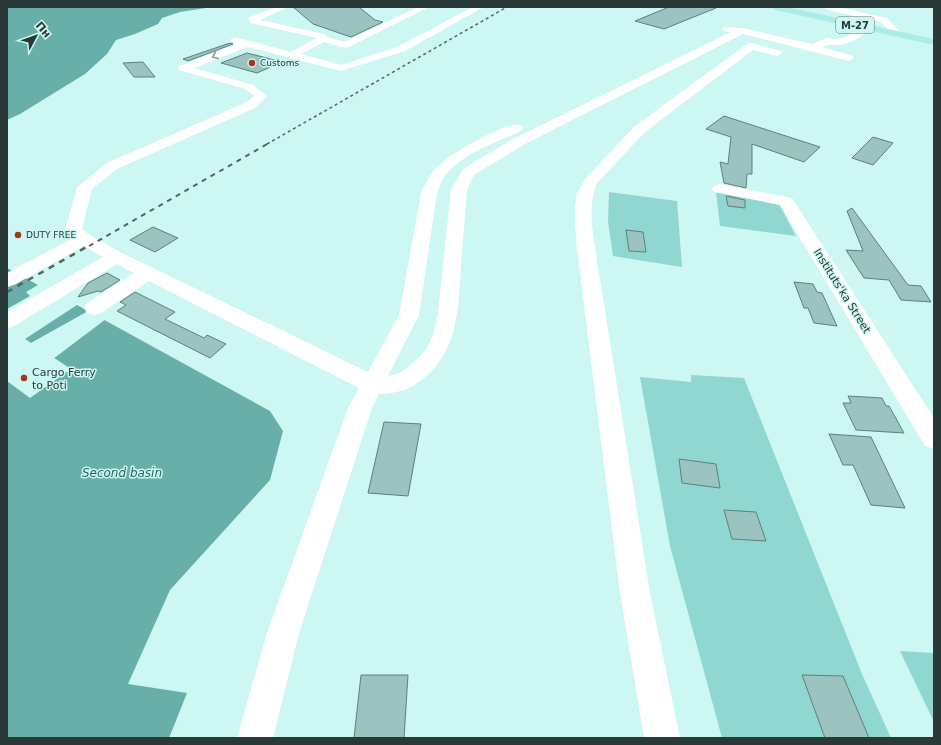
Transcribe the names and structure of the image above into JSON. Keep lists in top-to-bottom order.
{
  "streets": {
    "main road": ["М-27"],
    "street": ["Instituts'ka Street"]
  },
  "water": ["Second basin"],
  "places": ["Customs", "DUTY FREE", "Cargo Ferry to Poti"],
  "north": "top right"
}
